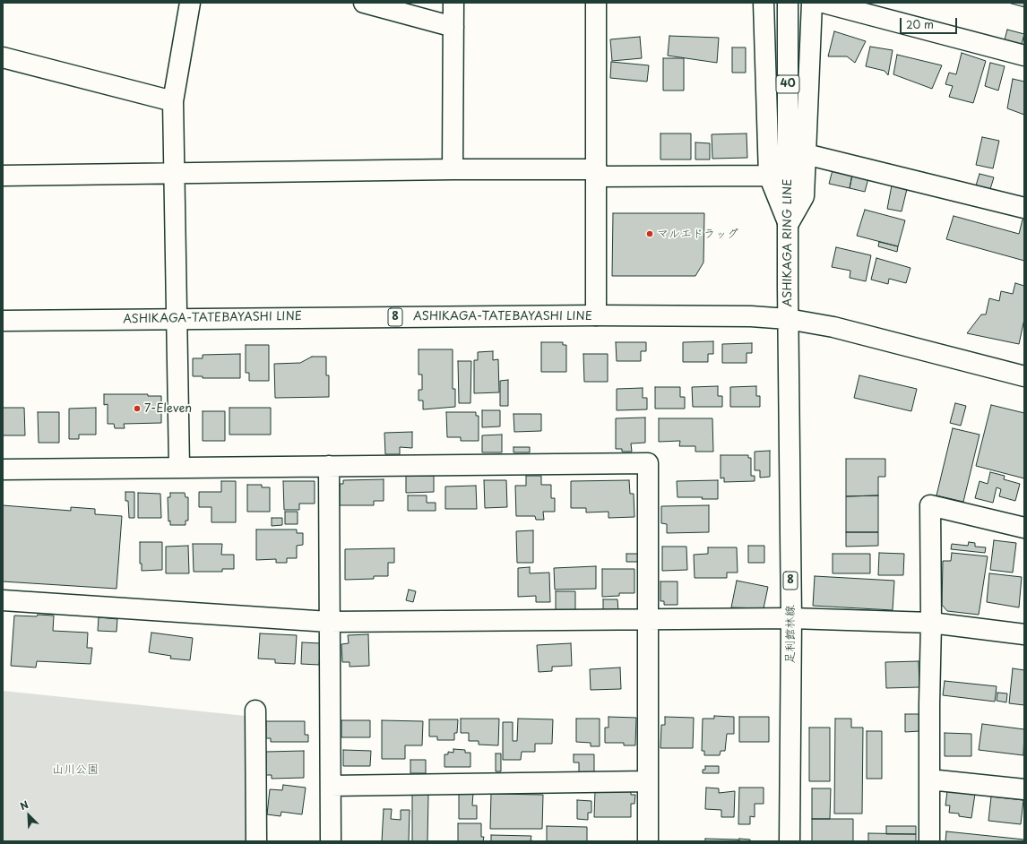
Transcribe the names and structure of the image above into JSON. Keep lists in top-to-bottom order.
{
  "streets": {
    "street": [
      "40",
      "ASHIKAGA RING LINE",
      "ASHIKAGA-TATEBAYASHI LINE",
      "8",
      "足利館林線"
    ]
  },
  "crossings": [
    ["ASHIKAGA RING LINE", "ASHIKAGA-TATEBAYASHI LINE"],
    ["ASHIKAGA RING LINE", "足利館林線"],
    ["ASHIKAGA-TATEBAYASHI LINE", "足利館林線"]
  ],
  "parks": ["山川公園"],
  "places": ["マルエドラッグ", "7-Eleven"],
  "scale_bar": "20 m",
  "north": "top left"
}
